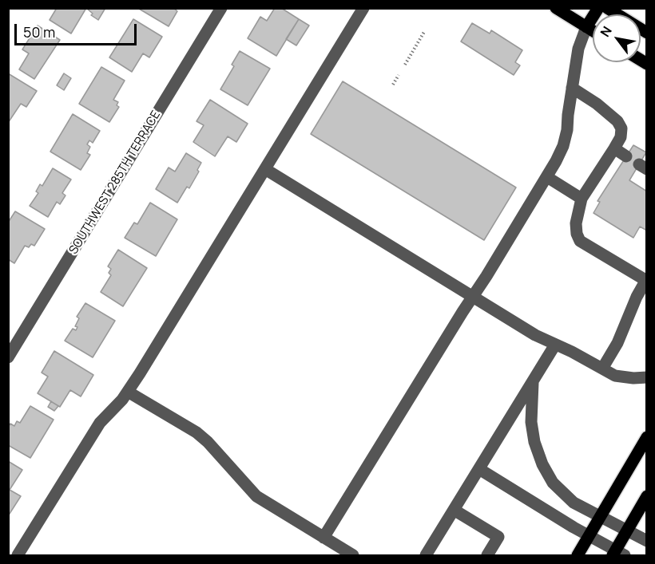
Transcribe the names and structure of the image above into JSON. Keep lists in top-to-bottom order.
{
  "streets": {
    "street": ["SOUTHWEST 285TH TERRACE"]
  },
  "scale_bar": "50 m",
  "north": "top left"
}
